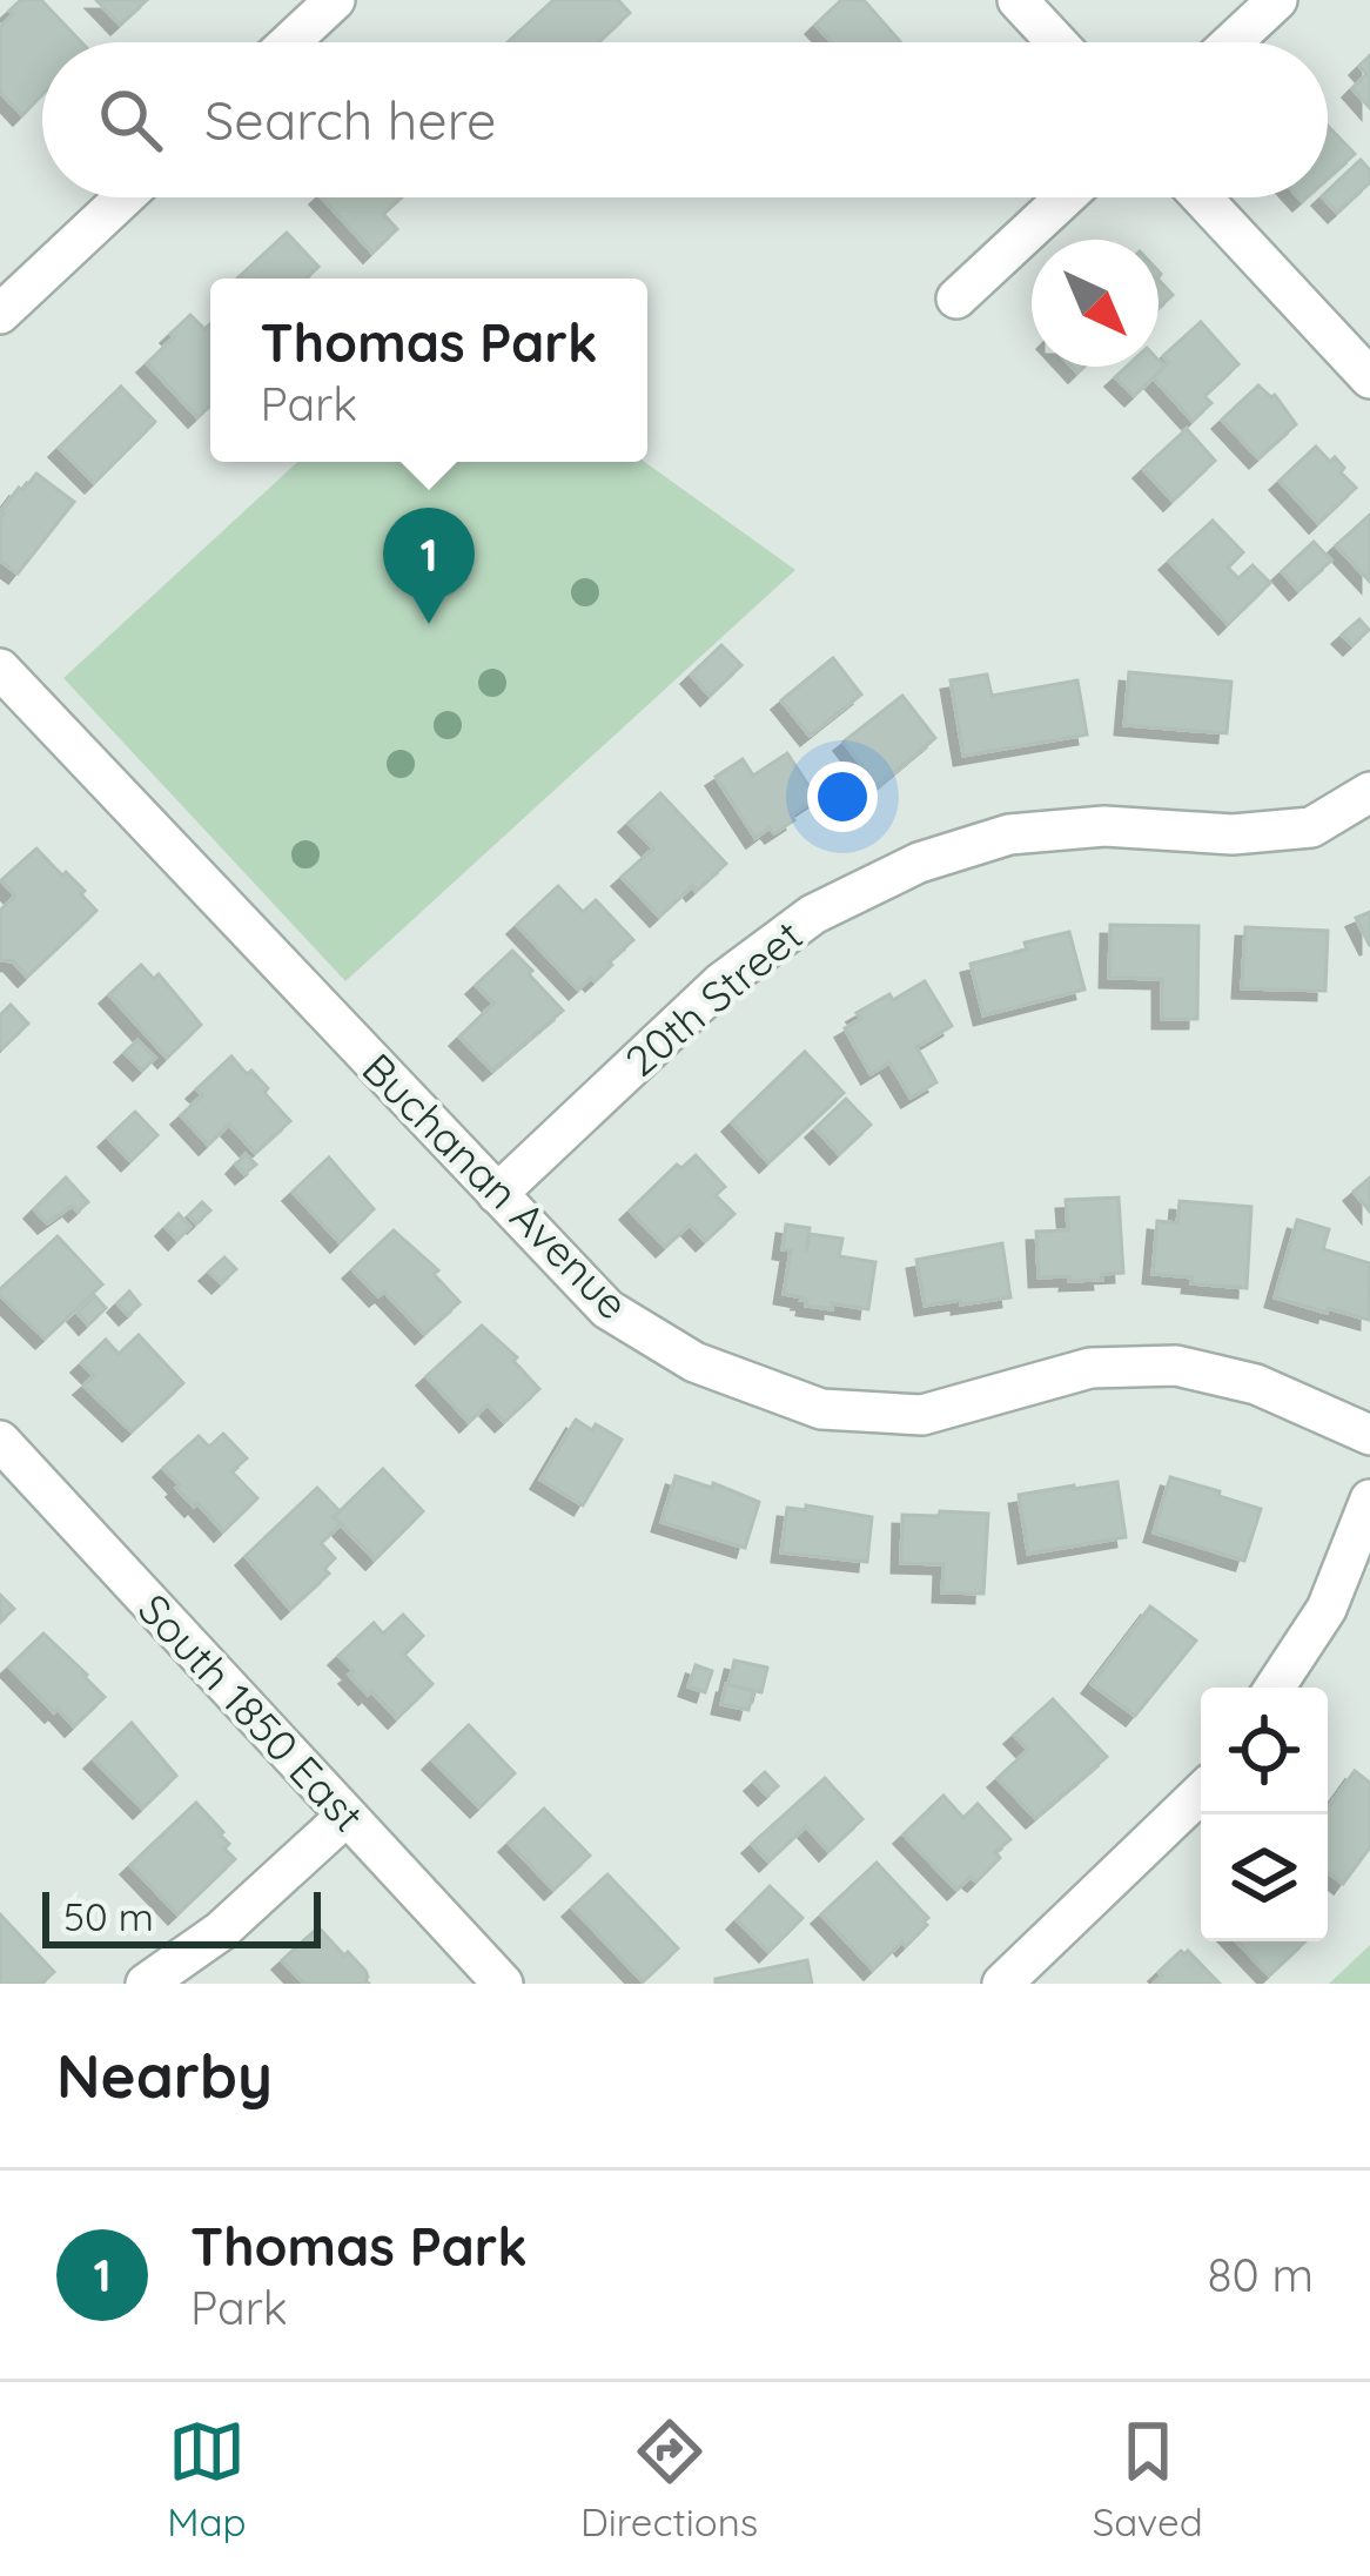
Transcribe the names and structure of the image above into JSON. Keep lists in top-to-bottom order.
{
  "streets": {
    "street": ["20th Street", "Buchanan Avenue", "South 1850 East"]
  },
  "crossings": [
    ["20th Street", "Buchanan Avenue"]
  ],
  "scale_bar": "50 m",
  "north": "bottom right",
  "page": {
    "search": "Search here",
    "popup": ["Thomas Park", "Park"],
    "pins": "1",
    "scale": "50 m",
    "heading": "Nearby",
    "list": [
      {
        "mark": "1",
        "name": "Thomas Park",
        "note": "Park",
        "value": "80 m"
      }
    ],
    "nav": ["Map", "Directions", "Saved"]
  }
}
